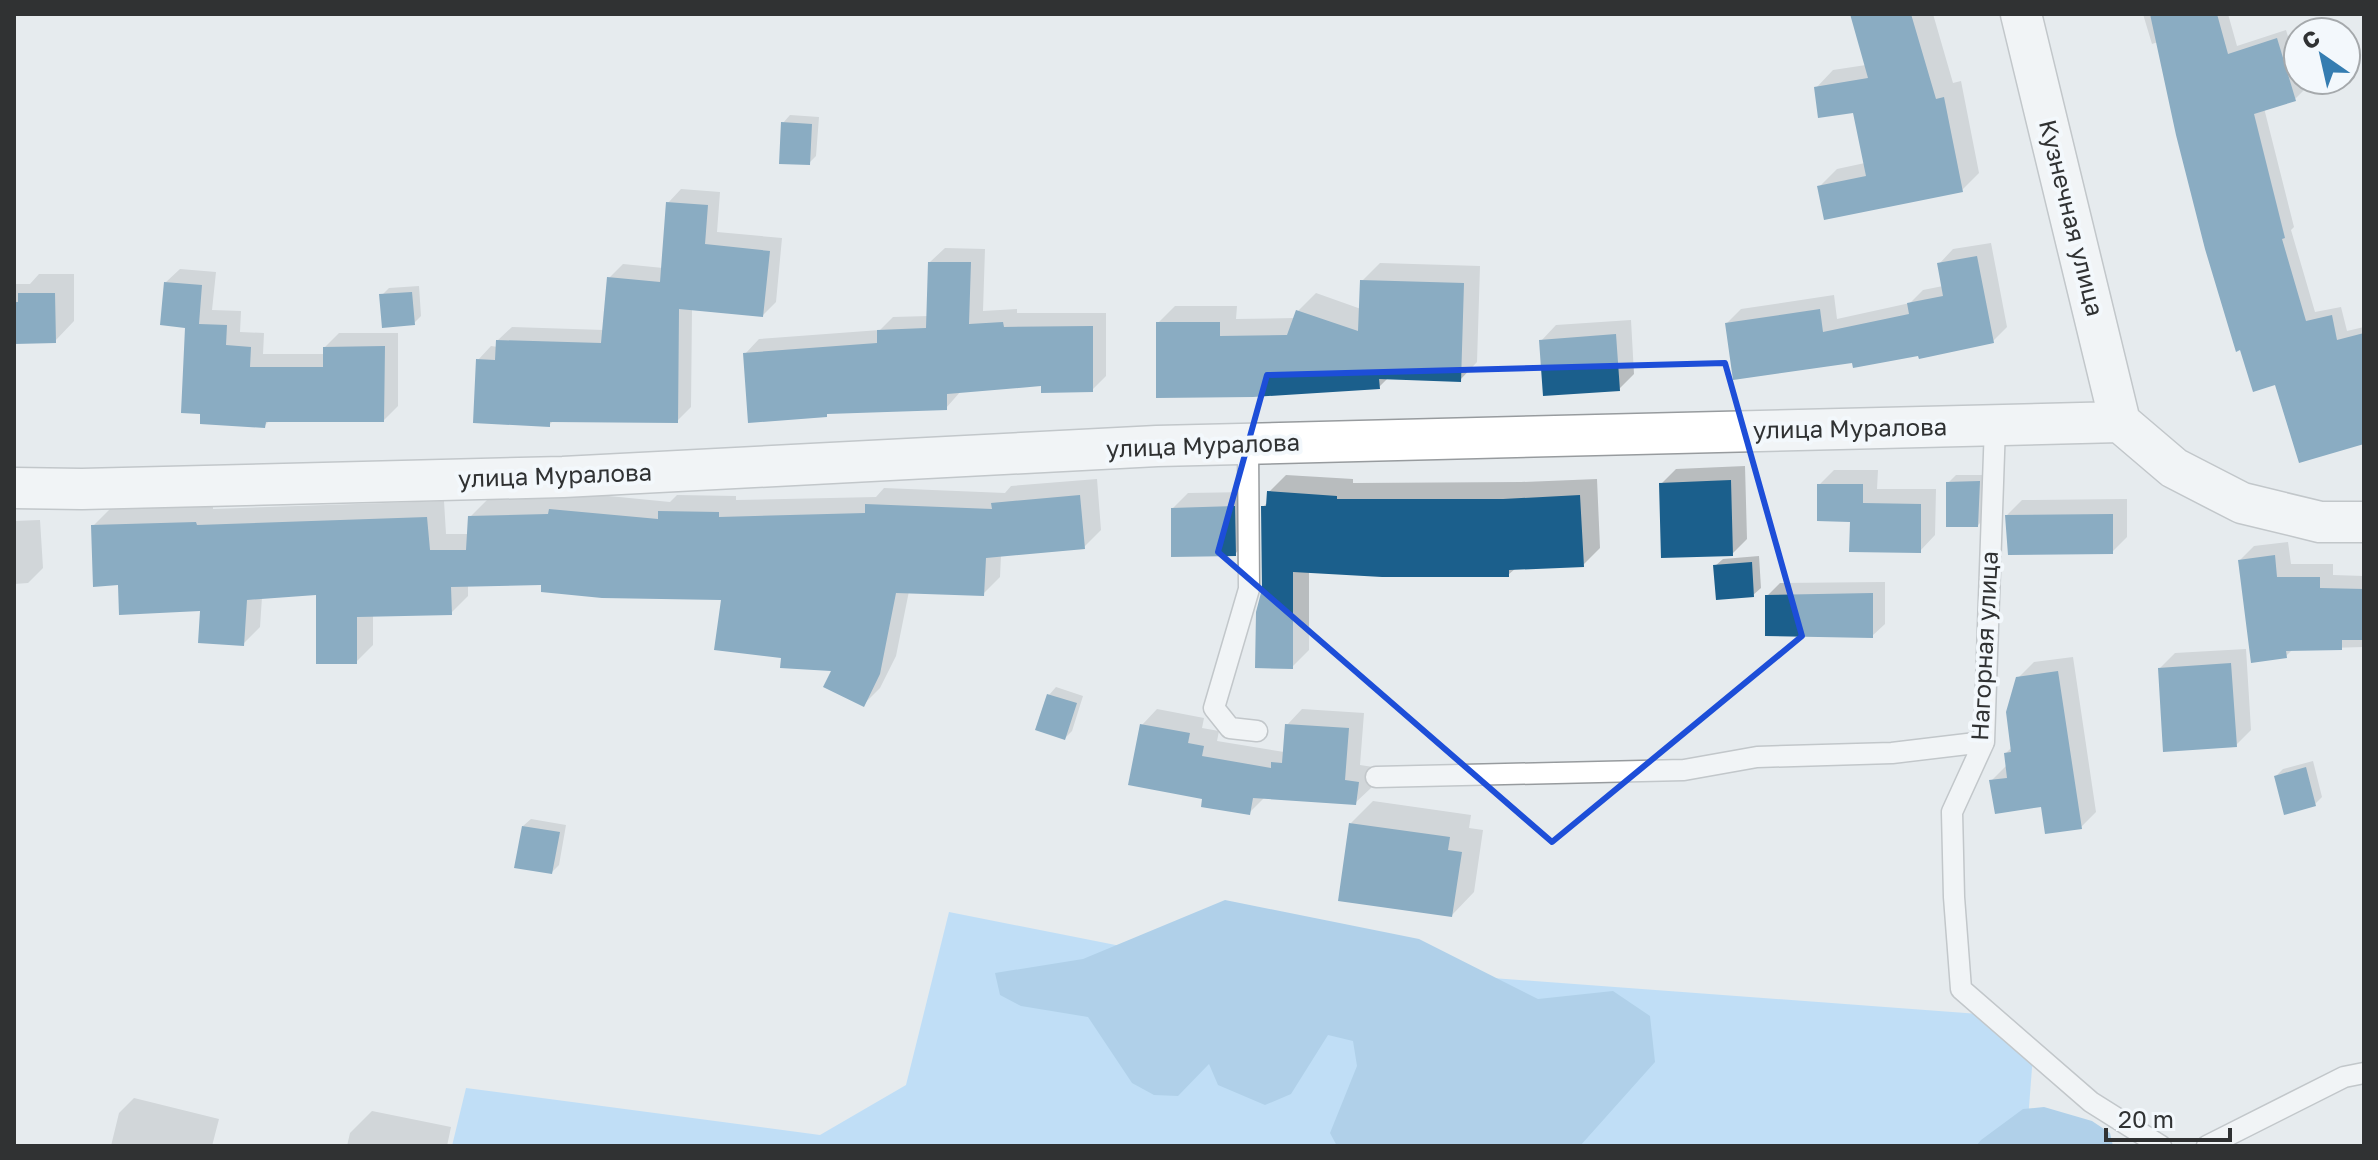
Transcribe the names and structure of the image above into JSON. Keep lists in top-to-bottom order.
{
  "streets": {
    "street": ["Кузнечная улица", "улица Муралова"],
    "lane": ["Нагорная улица"]
  },
  "crossings": [
    ["Кузнечная улица", "улица Муралова"],
    ["улица Муралова", "Нагорная улица"]
  ],
  "scale_bar": "20 m",
  "north": "top left"
}
